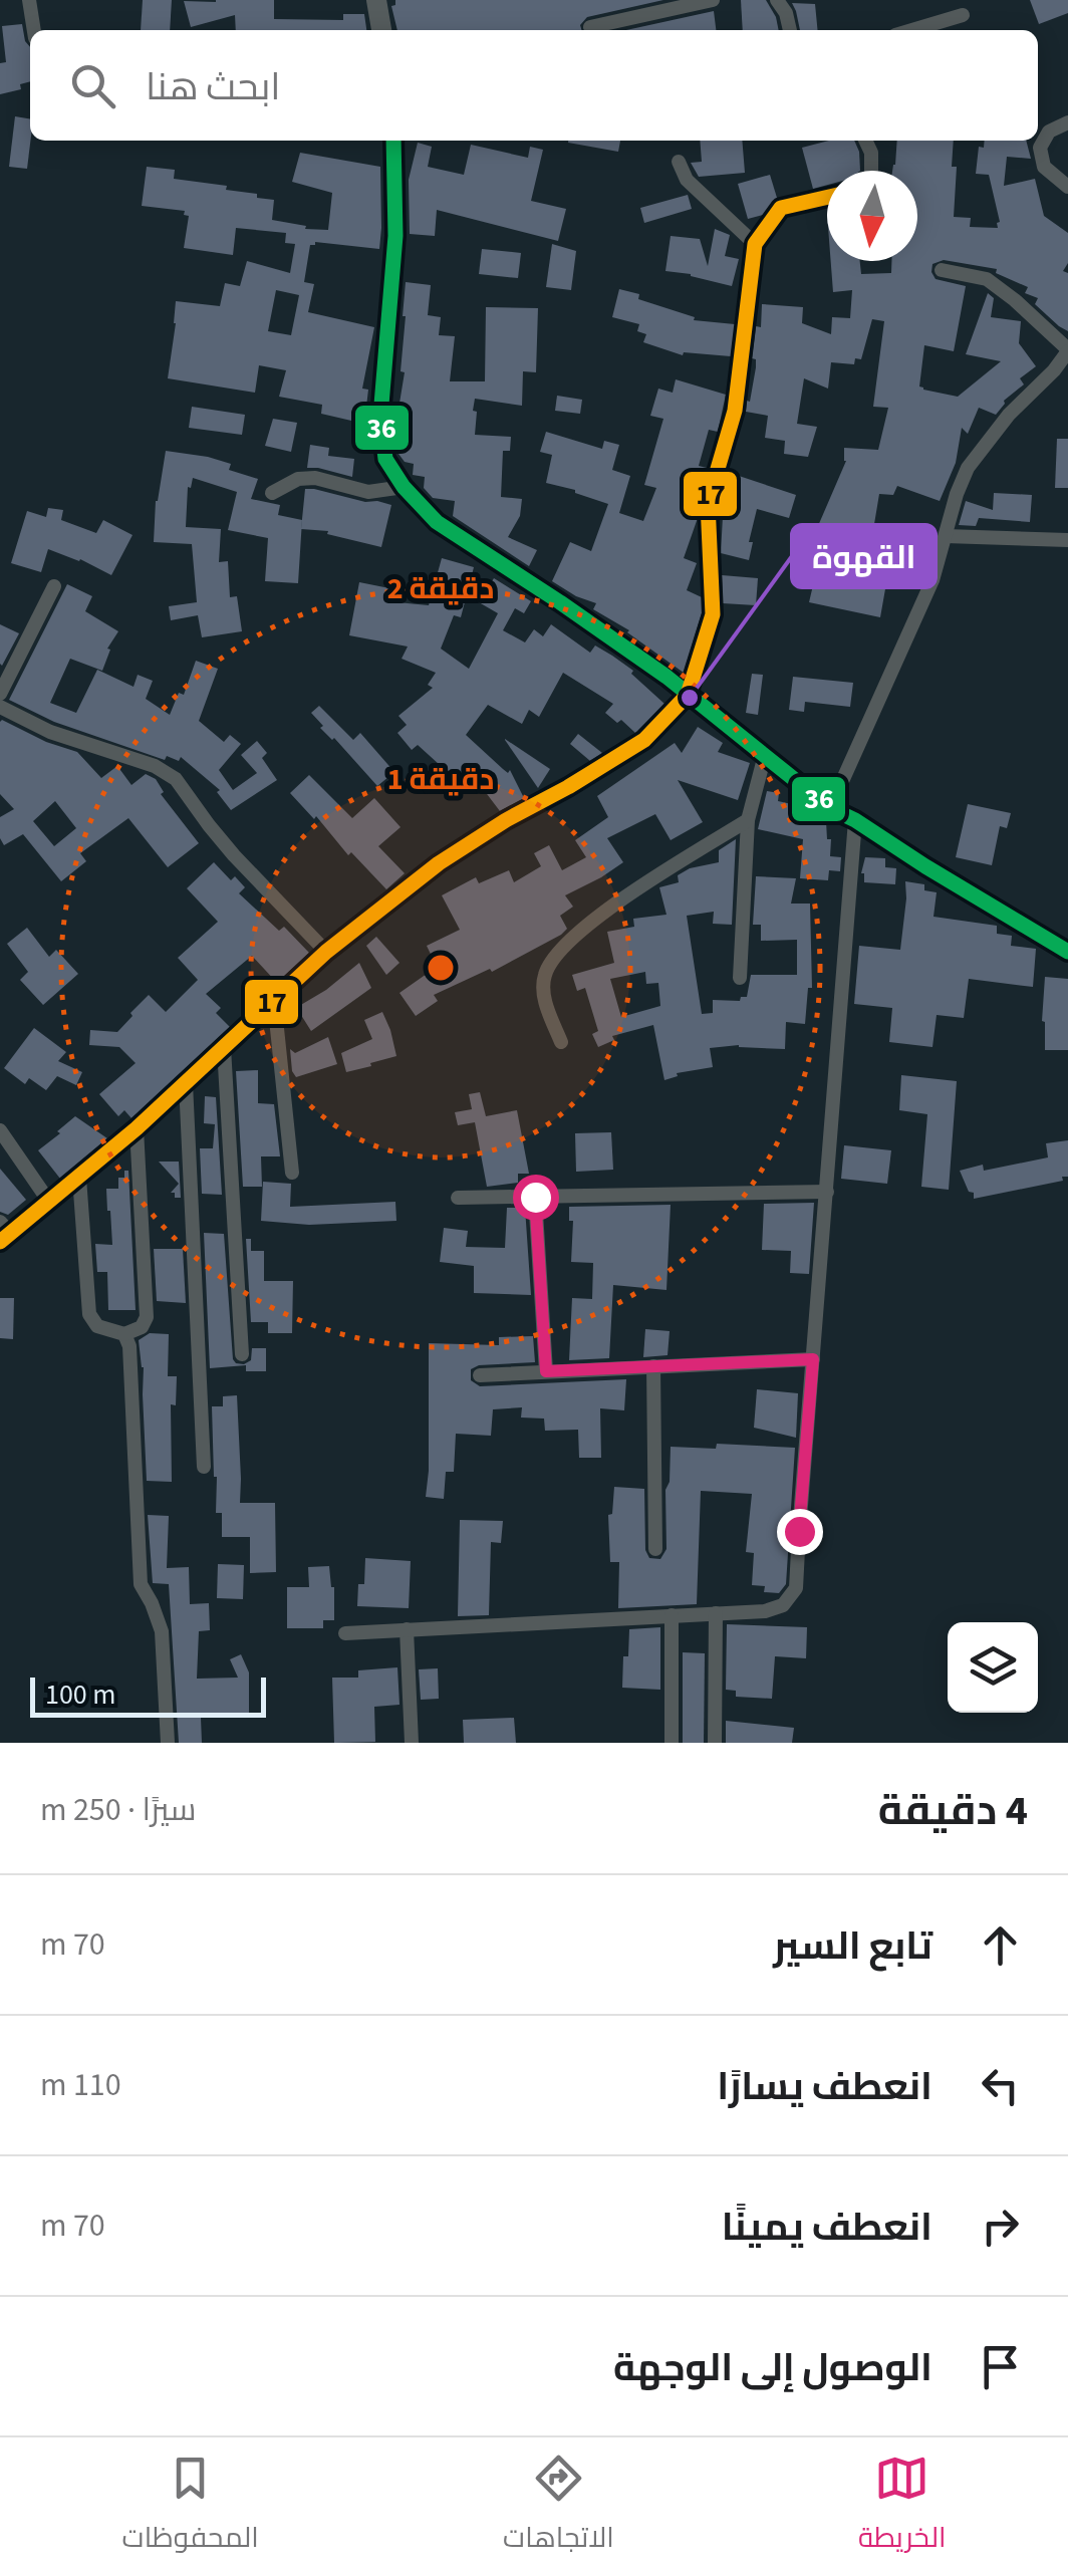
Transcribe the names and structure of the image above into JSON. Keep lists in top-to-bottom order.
{
  "places": ["القهوة"],
  "lines": ["transit line 36", "transit line 17"],
  "scale_bar": "100 m",
  "north": "bottom",
  "page": {
    "search": "ابحث هنا",
    "scale": "100 m",
    "heading": ["4 دقيقة", "سيرًا · 250 m"],
    "list": [
      ["تابع السير", "70 m"],
      ["انعطف يسارًا", "110 m"],
      ["انعطف يمينًا", "70 m"],
      "الوصول إلى الوجهة"
    ],
    "nav": ["الخريطة", "الاتجاهات", "المحفوظات"]
  },
  "rings": ["2 دقيقة", "1 دقيقة"]
}
